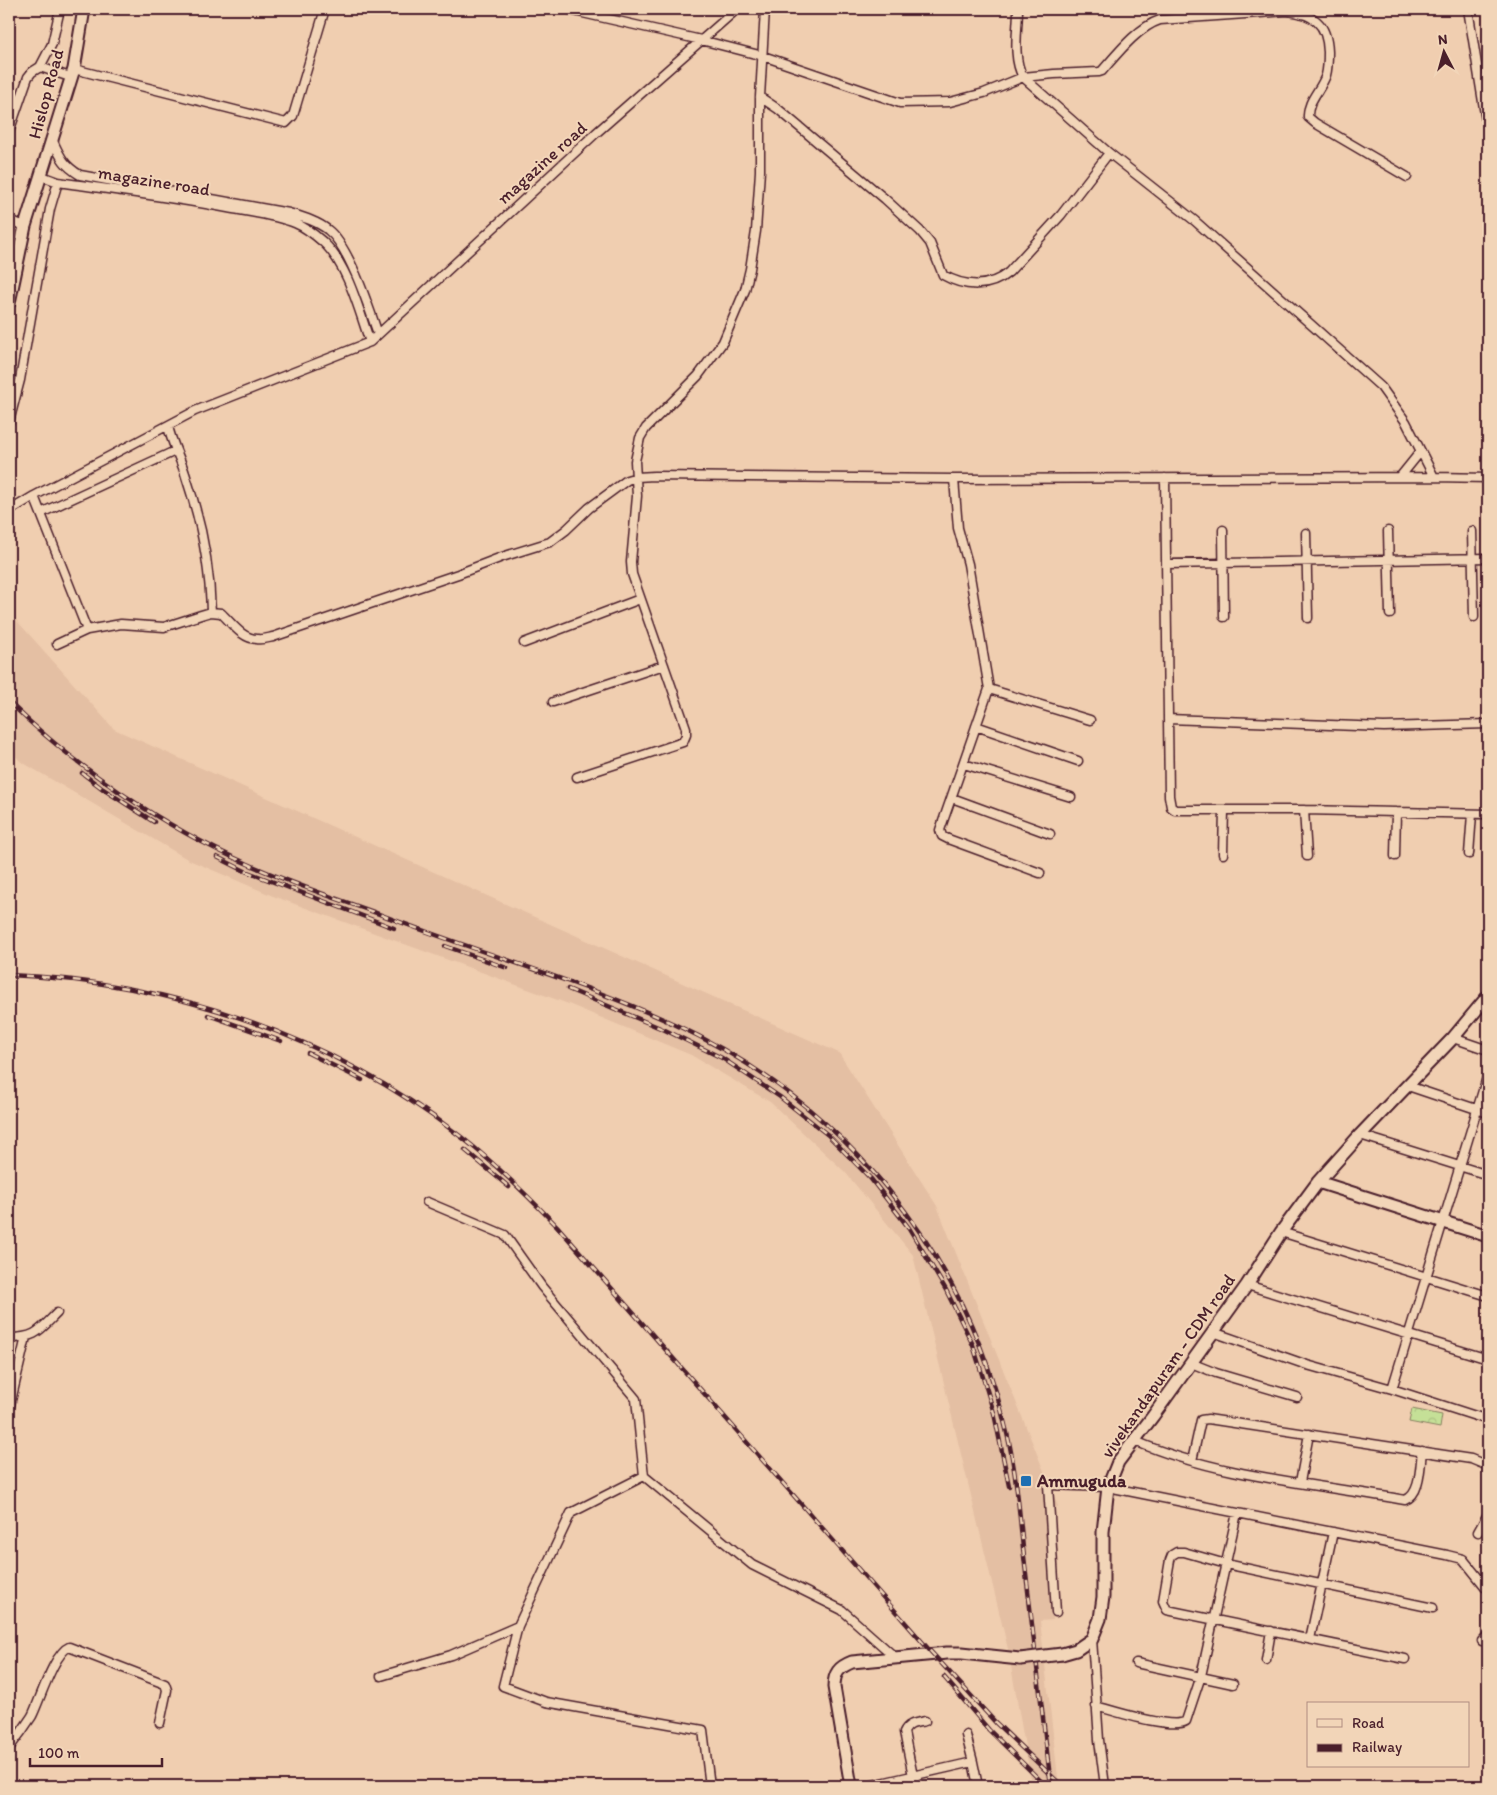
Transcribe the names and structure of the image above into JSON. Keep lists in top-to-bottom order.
{
  "streets": {
    "street": ["Hislop Road", "magazine road", "vivekandapuram - CDM road"]
  },
  "crossings": [
    ["Hislop Road", "magazine road"]
  ],
  "places": {
    "transit": ["Ammuguda"]
  },
  "legend": ["Road", "Railway"],
  "scale_bar": "100 m",
  "north": "top"
}
